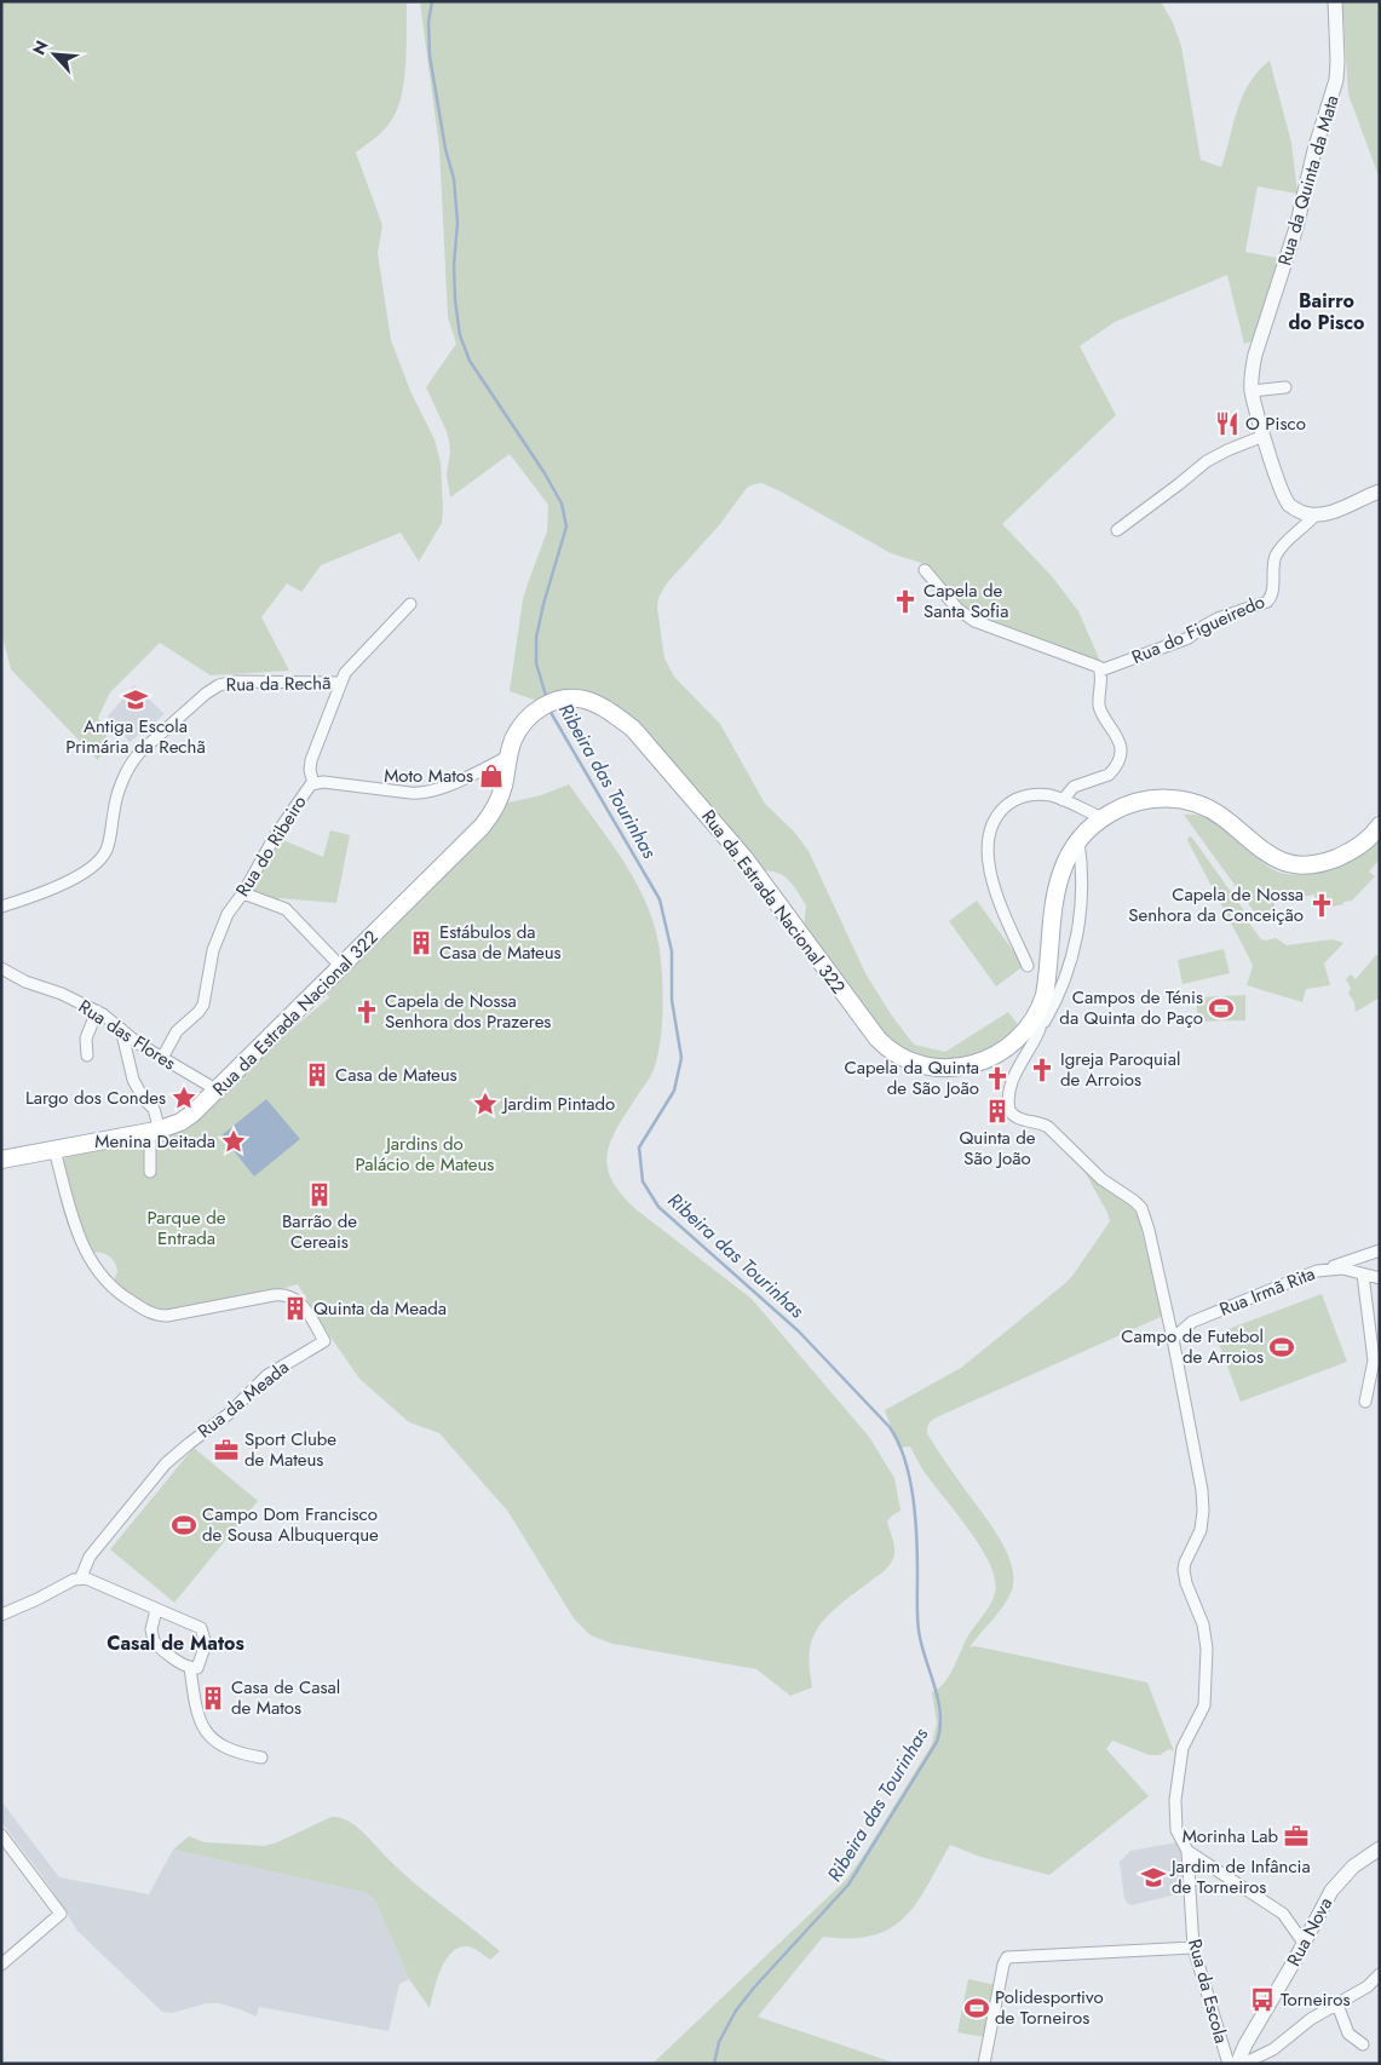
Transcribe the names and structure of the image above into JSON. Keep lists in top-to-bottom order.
{
  "streets": {
    "main road": ["Rua da Estrada Nacional 322"],
    "street": [
      "Rua da Quinta da Mata",
      "Rua do Figueiredo",
      "Rua da Rechã",
      "Rua do Ribeiro",
      "Rua das Flores",
      "Rua Irmã Rita",
      "Rua da Meada",
      "Rua Nova",
      "Rua da Escola"
    ]
  },
  "crossings": [
    ["Rua da Quinta da Mata", "Rua do Figueiredo"],
    ["Rua do Ribeiro", "Rua da Estrada Nacional 322"],
    ["Rua do Ribeiro", "Rua das Flores"],
    ["Rua da Estrada Nacional 322", "Rua das Flores"],
    ["Rua da Estrada Nacional 322", "Rua da Meada"]
  ],
  "districts": ["Bairro do Pisco", "Casal de Matos"],
  "water": ["Ribeira das Tourinhas"],
  "parks": ["Jardins do Palácio de Mateus", "Parque de Entrada"],
  "places": {
    "restaurant": ["O Pisco"],
    "church": [
      "Capela de Santa Sofia",
      "Capela de Nossa Senhora da Conceição",
      "Capela de Nossa Senhora dos Prazeres",
      "Igreja Paroquial de Arroios",
      "Capela da Quinta de São João"
    ],
    "school or university": ["Antiga Escola Primária da Rechã", "Jardim de Infância de Torneiros"],
    "shop": ["Moto Matos"],
    "building": [
      "Estábulos da Casa de Mateus",
      "Casa de Mateus",
      "Quinta de São João",
      "Barrão de Cereais",
      "Quinta da Meada",
      "Casa de Casal de Matos"
    ],
    "sports": [
      "Campos de Ténis da Quinta do Paço",
      "Campo de Futebol de Arroios",
      "Campo Dom Francisco de Sousa Albuquerque",
      "Polidesportivo de Torneiros"
    ],
    "place": ["Largo dos Condes", "Jardim Pintado", "Menina Deitada"],
    "office": ["Sport Clube de Mateus", "Morinha Lab"],
    "bus stop": ["Torneiros"]
  },
  "north": "top left"
}
